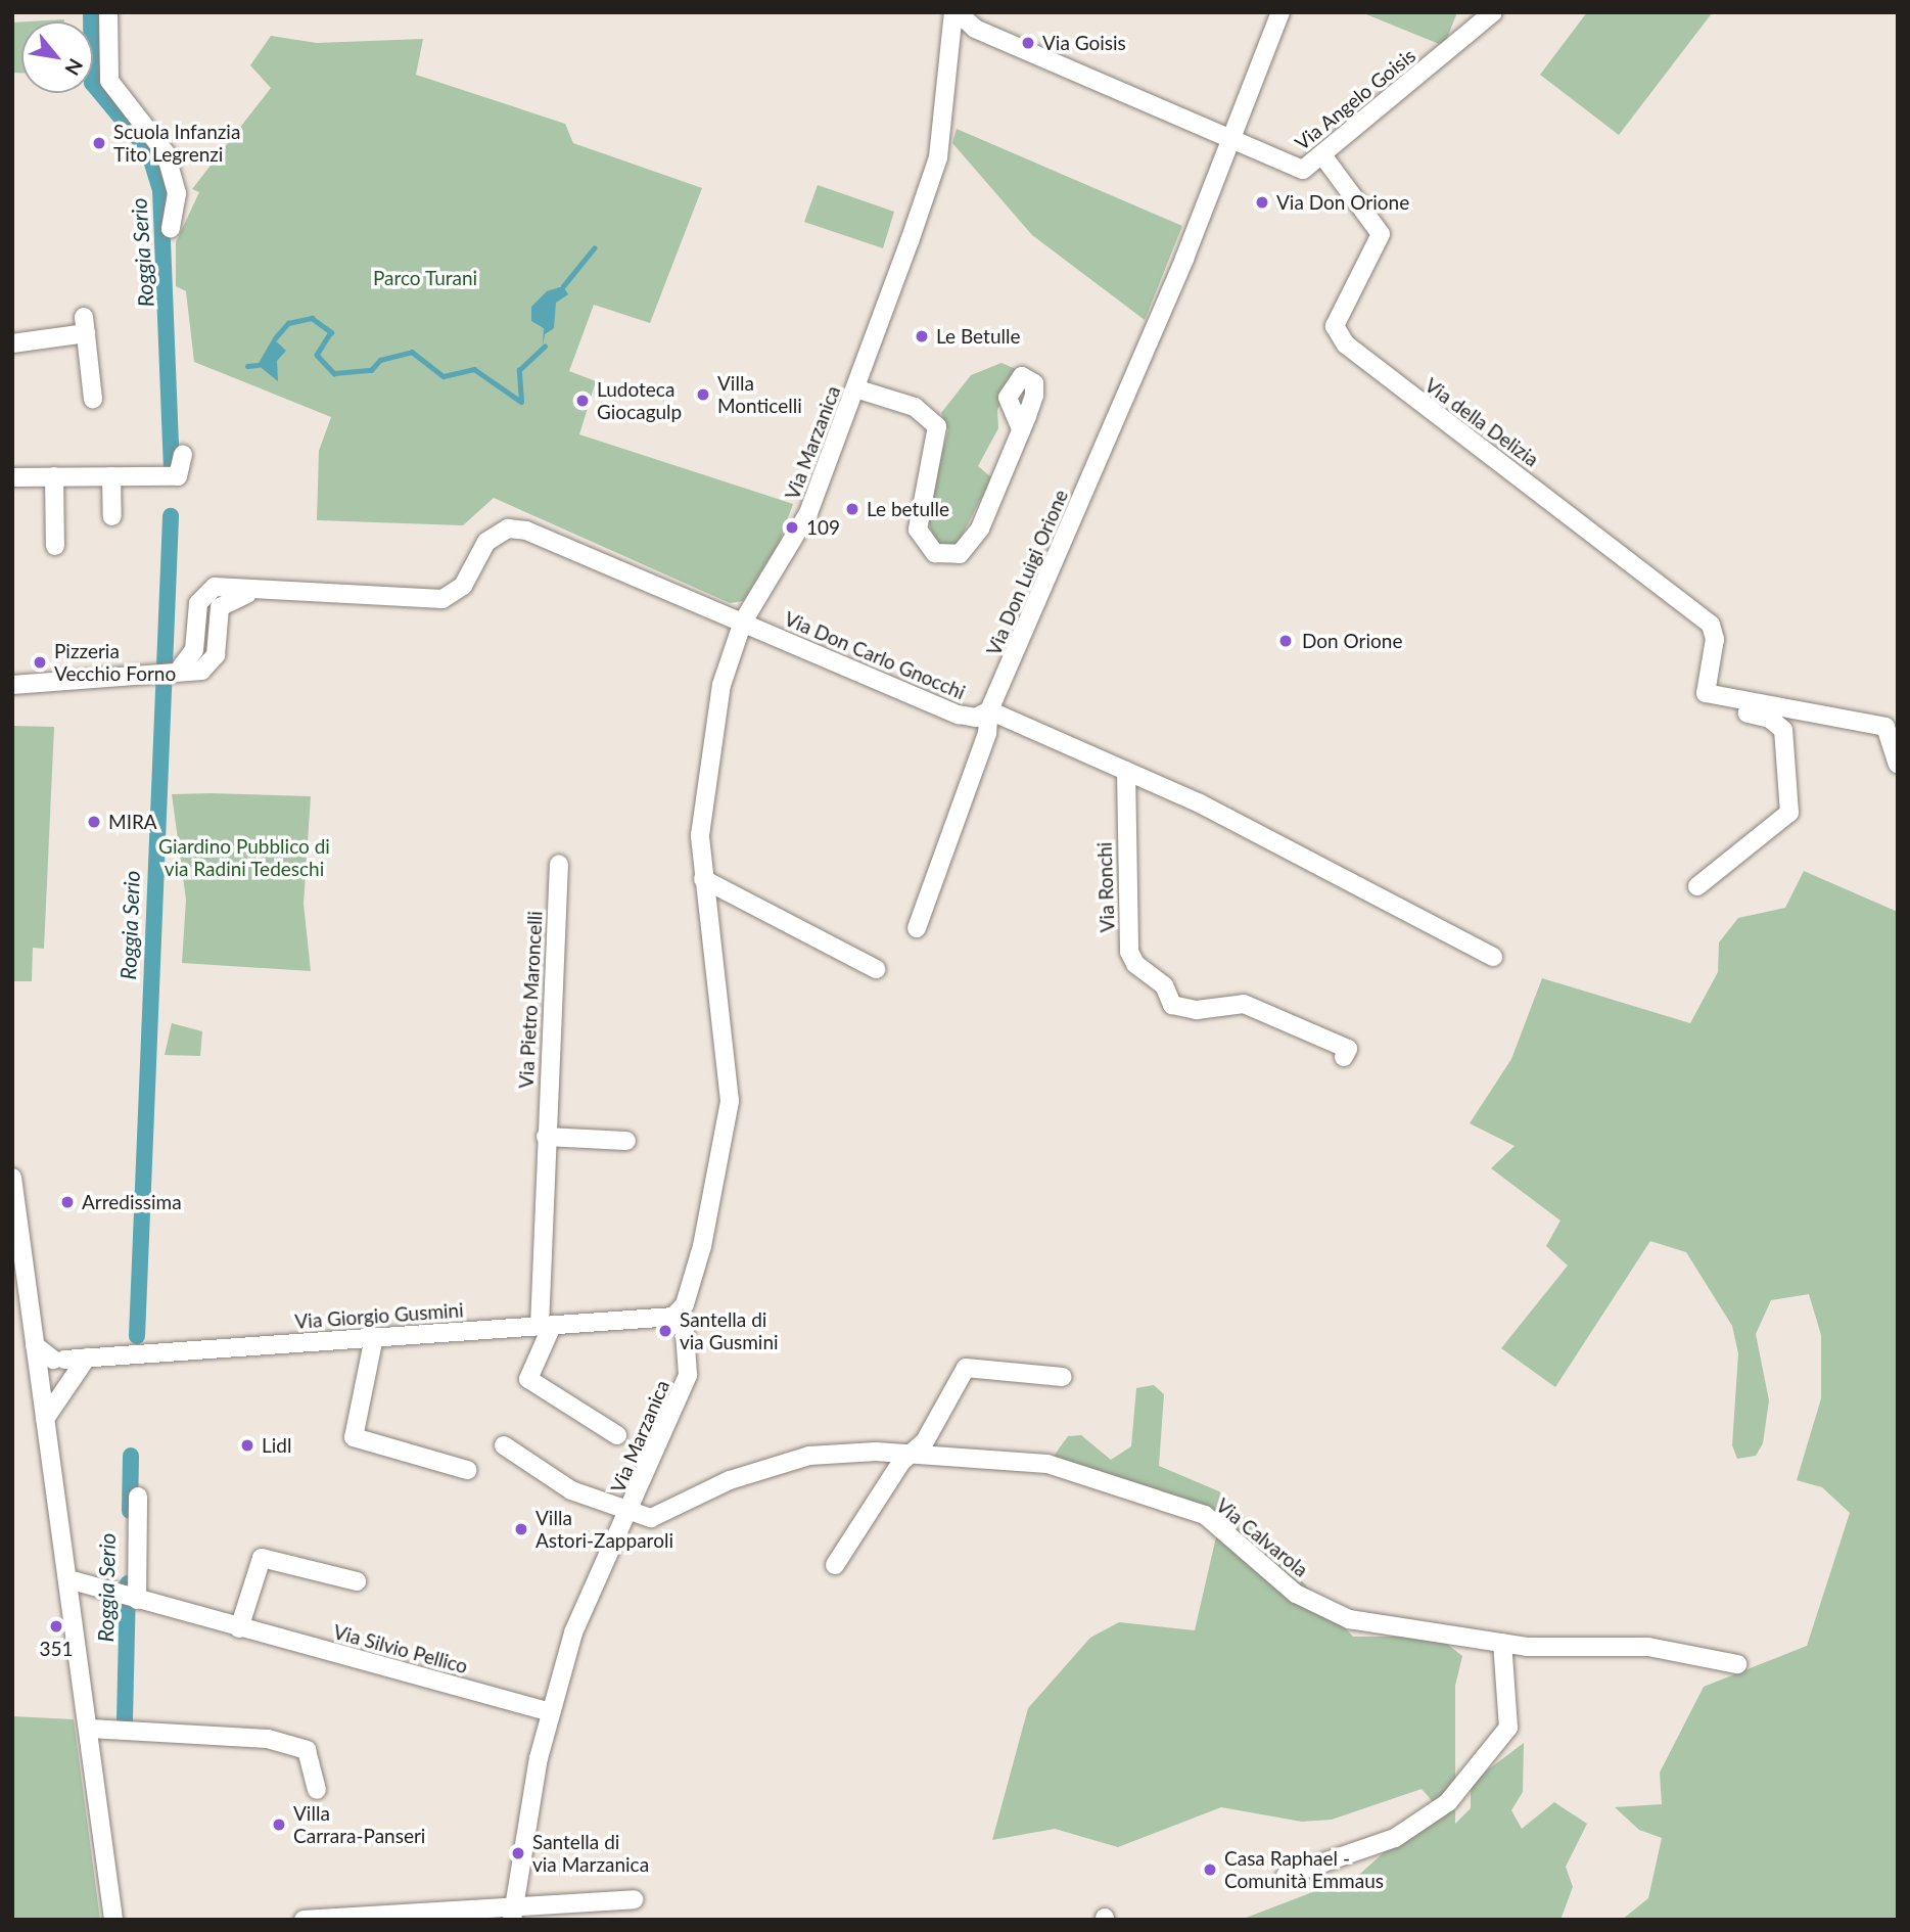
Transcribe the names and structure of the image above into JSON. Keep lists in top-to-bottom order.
{
  "streets": {
    "street": [
      "Via Angelo Goisis",
      "Via della Delizia",
      "Via Marzanica",
      "Via Don Luigi Orione",
      "Via Don Carlo Gnocchi",
      "Via Ronchi",
      "Via Pietro Maroncelli",
      "Via Giorgio Gusmini",
      "Via Calvarola",
      "Via Silvio Pellico"
    ]
  },
  "crossings": [
    ["Via Angelo Goisis", "Via della Delizia"],
    ["Via Angelo Goisis", "Via Marzanica"],
    ["Via Angelo Goisis", "Via Don Luigi Orione"],
    ["Via Marzanica", "Via Don Carlo Gnocchi"],
    ["Via Marzanica", "Via Giorgio Gusmini"],
    ["Via Marzanica", "Via Calvarola"],
    ["Via Marzanica", "Via Silvio Pellico"],
    ["Via Don Luigi Orione", "Via Don Carlo Gnocchi"],
    ["Via Pietro Maroncelli", "Via Giorgio Gusmini"]
  ],
  "water": ["Roggia Serio"],
  "parks": ["Parco Turani", "Giardino Pubblico di via Radini Tedeschi"],
  "places": [
    "Via Goisis",
    "Scuola Infanzia Tito Legrenzi",
    "Via Don Orione",
    "Le Betulle",
    "Villa Monticelli",
    "Ludoteca Giocagulp",
    "Le betulle",
    "109",
    "Don Orione",
    "Pizzeria Vecchio Forno",
    "MIRA",
    "Arredissima",
    "Santella di via Gusmini",
    "Lidl",
    "Villa Astori-Zapparoli",
    "351",
    "Villa Carrara-Panseri",
    "Santella di via Marzanica",
    "Casa Raphael - Comunità Emmaus"
  ],
  "north": "bottom right"
}
